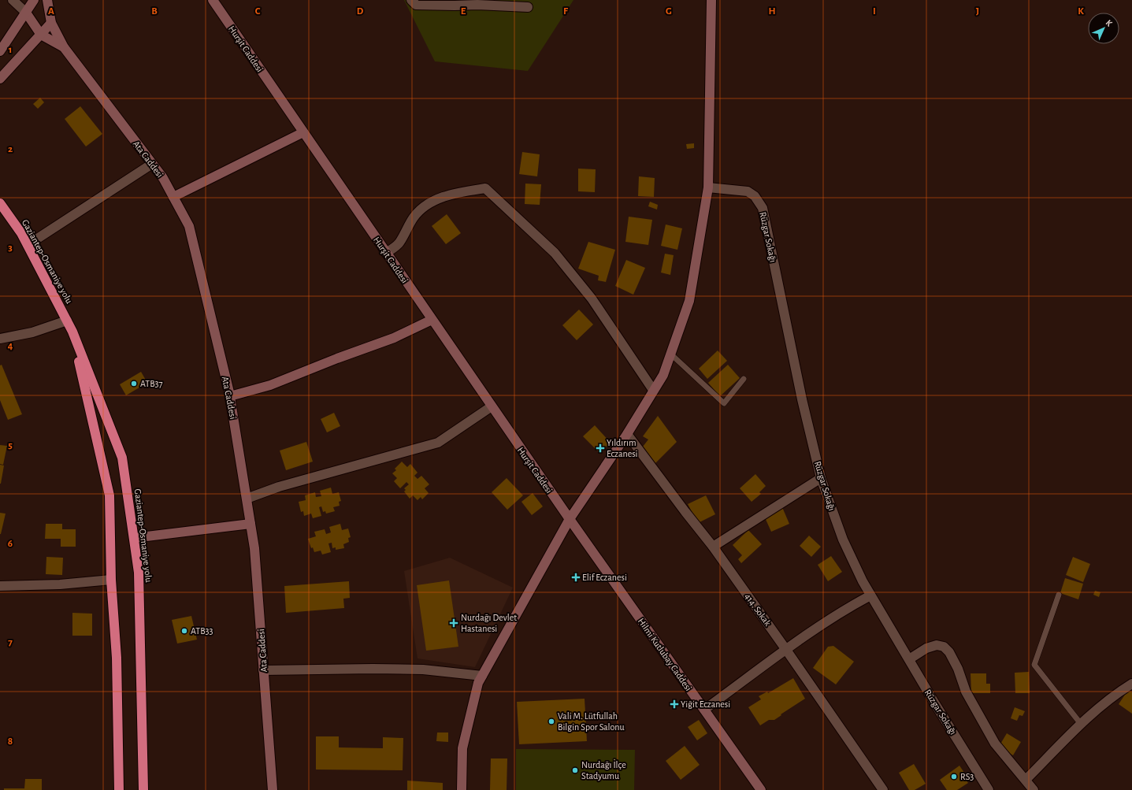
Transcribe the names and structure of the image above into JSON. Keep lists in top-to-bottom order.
{
  "streets": {
    "highway": ["Gaziantep-Osmaniye yolu"],
    "street": [
      "Hurşit Caddesi",
      "Ata Caddesi",
      "Rüzgar Sokağı",
      "414. Sokak",
      "Hilmi Kutlubay Caddesi"
    ]
  },
  "crossings": [
    ["Hurşit Caddesi", "Hilmi Kutlubay Caddesi"]
  ],
  "places": {
    "other": [
      "ATB37",
      "ATB33",
      "Vali M. Lütfullah Bilgin Spor Salonu",
      "Nurdağı İlçe Stadyumu",
      "RS3"
    ],
    "health": [
      "Yıldırım Eczanesi",
      "Elif Eczanesi",
      "Nurdağı Devlet Hastanesi",
      "Yiğit Eczanesi"
    ]
  },
  "north": "top right",
  "grid": {
    "columns": [
      "A",
      "B",
      "C",
      "D",
      "E",
      "F",
      "G",
      "H",
      "I",
      "J",
      "K"
    ],
    "rows": [
      "1",
      "2",
      "3",
      "4",
      "5",
      "6",
      "7",
      "8"
    ]
  }
}
